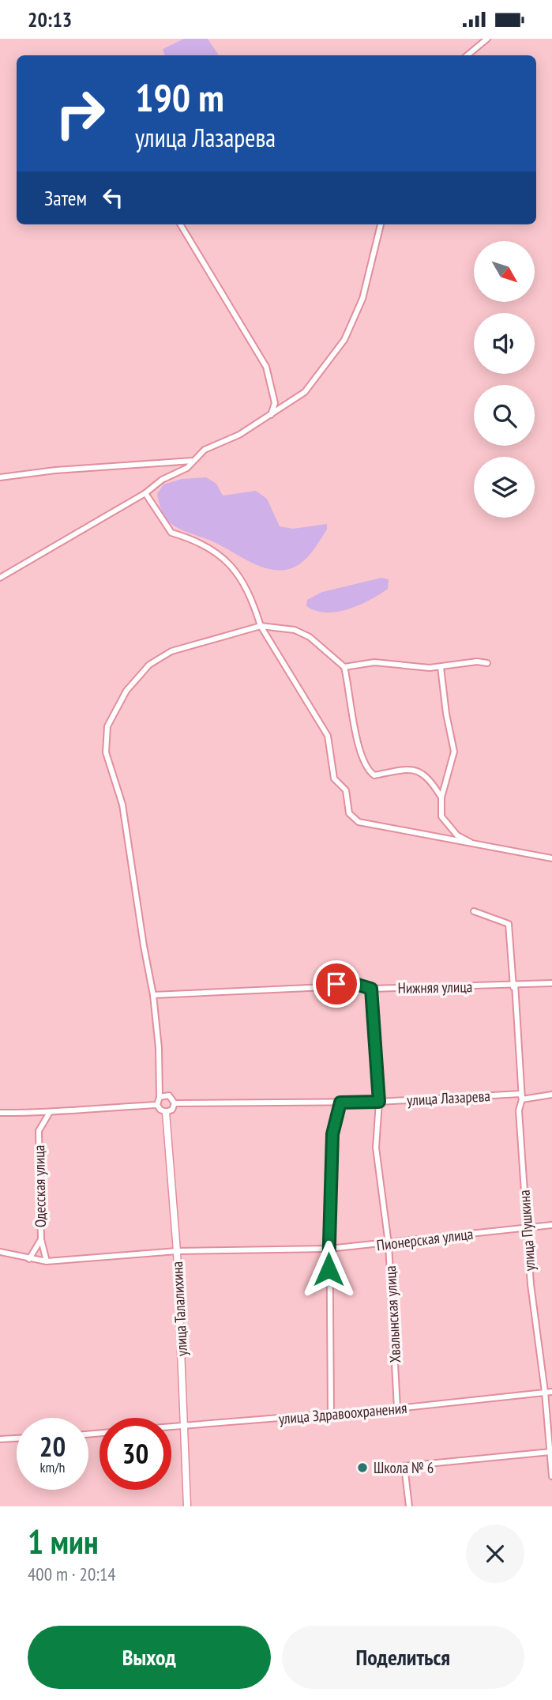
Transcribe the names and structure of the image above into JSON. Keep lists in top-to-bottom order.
{
  "streets": {
    "street": [
      "Нижняя улица",
      "улица Лазарева",
      "Одесская улица",
      "улица Пушкина",
      "Пионерская улица",
      "улица Талалихина",
      "Хвалынская улица",
      "улица Здравоохранения"
    ]
  },
  "crossings": [
    ["Нижняя улица", "улица Пушкина"],
    ["Нижняя улица", "Хвалынская улица"],
    ["улица Лазарева", "улица Пушкина"],
    ["улица Лазарева", "улица Талалихина"],
    ["улица Лазарева", "Хвалынская улица"],
    ["Одесская улица", "Пионерская улица"],
    ["улица Пушкина", "Пионерская улица"],
    ["улица Пушкина", "улица Здравоохранения"],
    ["Пионерская улица", "улица Талалихина"],
    ["Пионерская улица", "Хвалынская улица"],
    ["улица Талалихина", "улица Здравоохранения"],
    ["Хвалынская улица", "улица Здравоохранения"]
  ],
  "places": ["Школа № 6"],
  "north": "bottom right",
  "page": {
    "status": "20:13",
    "turn": ["190 m", "улица Лазарева"],
    "then": "Затем",
    "speed": "20 km/h",
    "limit": "30",
    "heading": ["1 мин", "400 m · 20:14"],
    "buttons": ["Выход", "Поделиться"]
  }
}
